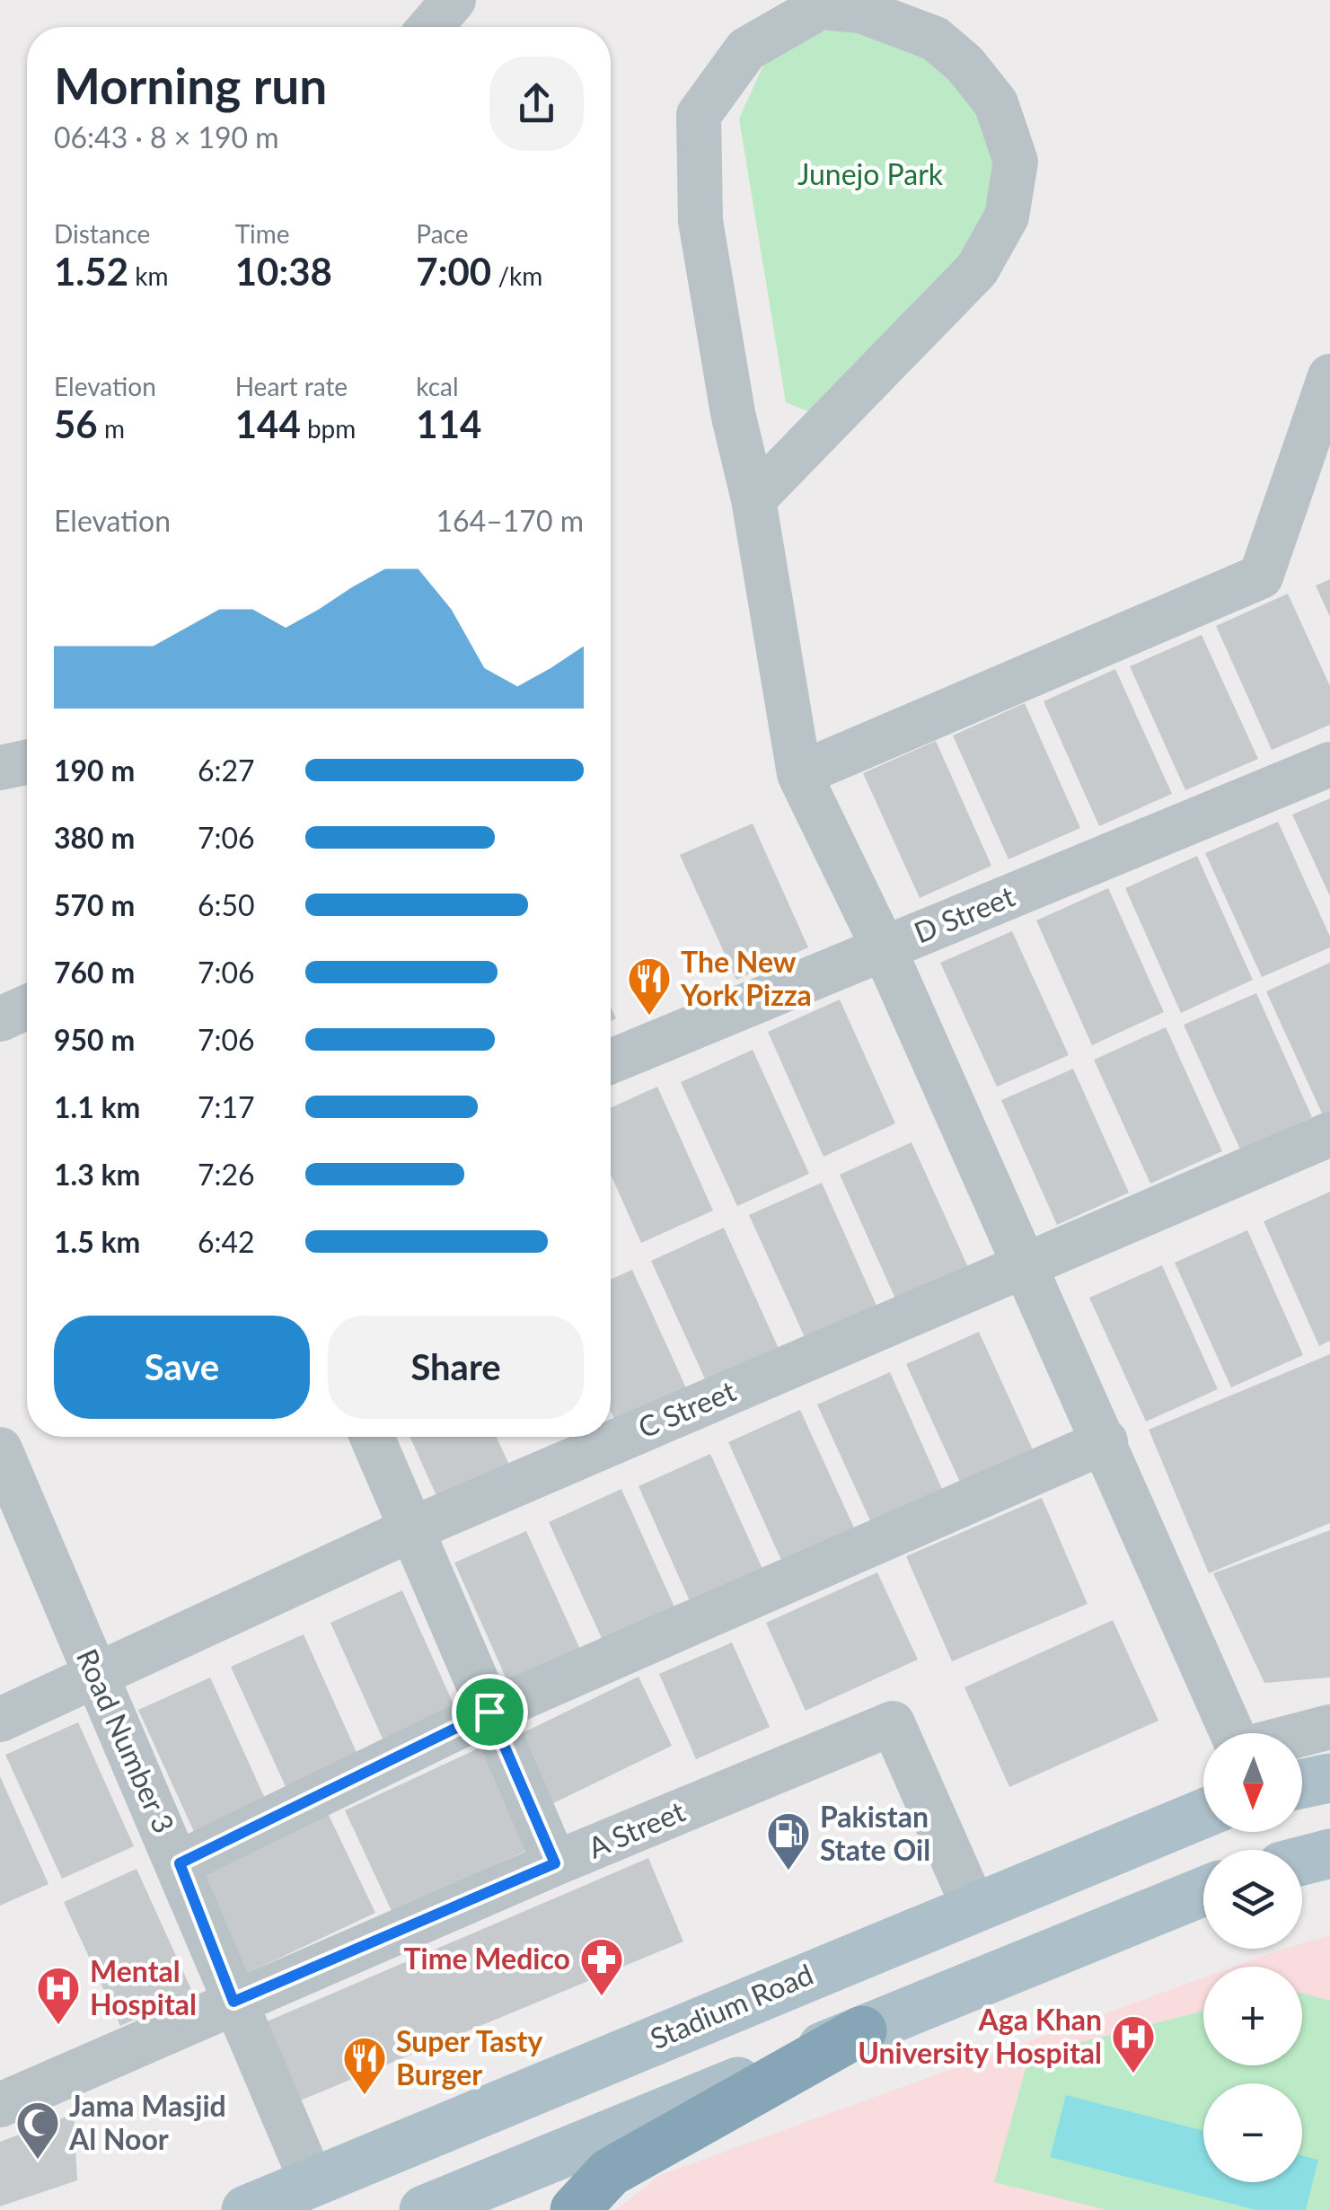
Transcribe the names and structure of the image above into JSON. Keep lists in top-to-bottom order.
{
  "streets": {
    "main road": ["Stadium Road"],
    "street": [
      "D Street",
      "C Street",
      "Road Number 3",
      "A Street"
    ]
  },
  "crossings": [
    ["C Street", "Road Number 3"],
    ["Road Number 3", "A Street"],
    ["Road Number 3", "Stadium Road"],
    ["A Street", "Stadium Road"]
  ],
  "parks": ["Junejo Park"],
  "places": {
    "restaurant": ["The New York Pizza", "Super Tasty Burger"],
    "fuel station": ["Pakistan State Oil"],
    "pharmacy": ["Time Medico"],
    "hospital": ["Mental Hospital", "Aga Khan University Hospital"],
    "mosque": ["Jama Masjid Al Noor"]
  },
  "north": "bottom",
  "page": {
    "heading": ["Morning run", "06:43 · 8 × 190 m"],
    "stats": [
      ["Distance", "1.52 km"],
      ["Time", "10:38"],
      ["Pace", "7:00 /km"],
      ["Elevation", "56 m"],
      ["Heart rate", "144 bpm"],
      ["kcal", "114"]
    ],
    "chart": ["Elevation", "164–170 m"],
    "list": [
      {
        "name": "190 m",
        "note": "6:27"
      },
      {
        "name": "380 m",
        "note": "7:06"
      },
      {
        "name": "570 m",
        "note": "6:50"
      },
      {
        "name": "760 m",
        "note": "7:06"
      },
      {
        "name": "950 m",
        "note": "7:06"
      },
      {
        "name": "1.1 km",
        "note": "7:17"
      },
      {
        "name": "1.3 km",
        "note": "7:26"
      },
      {
        "name": "1.5 km",
        "note": "6:42"
      }
    ],
    "buttons": ["Save", "Share"],
    "map_buttons": ["+", "−"]
  }
}
